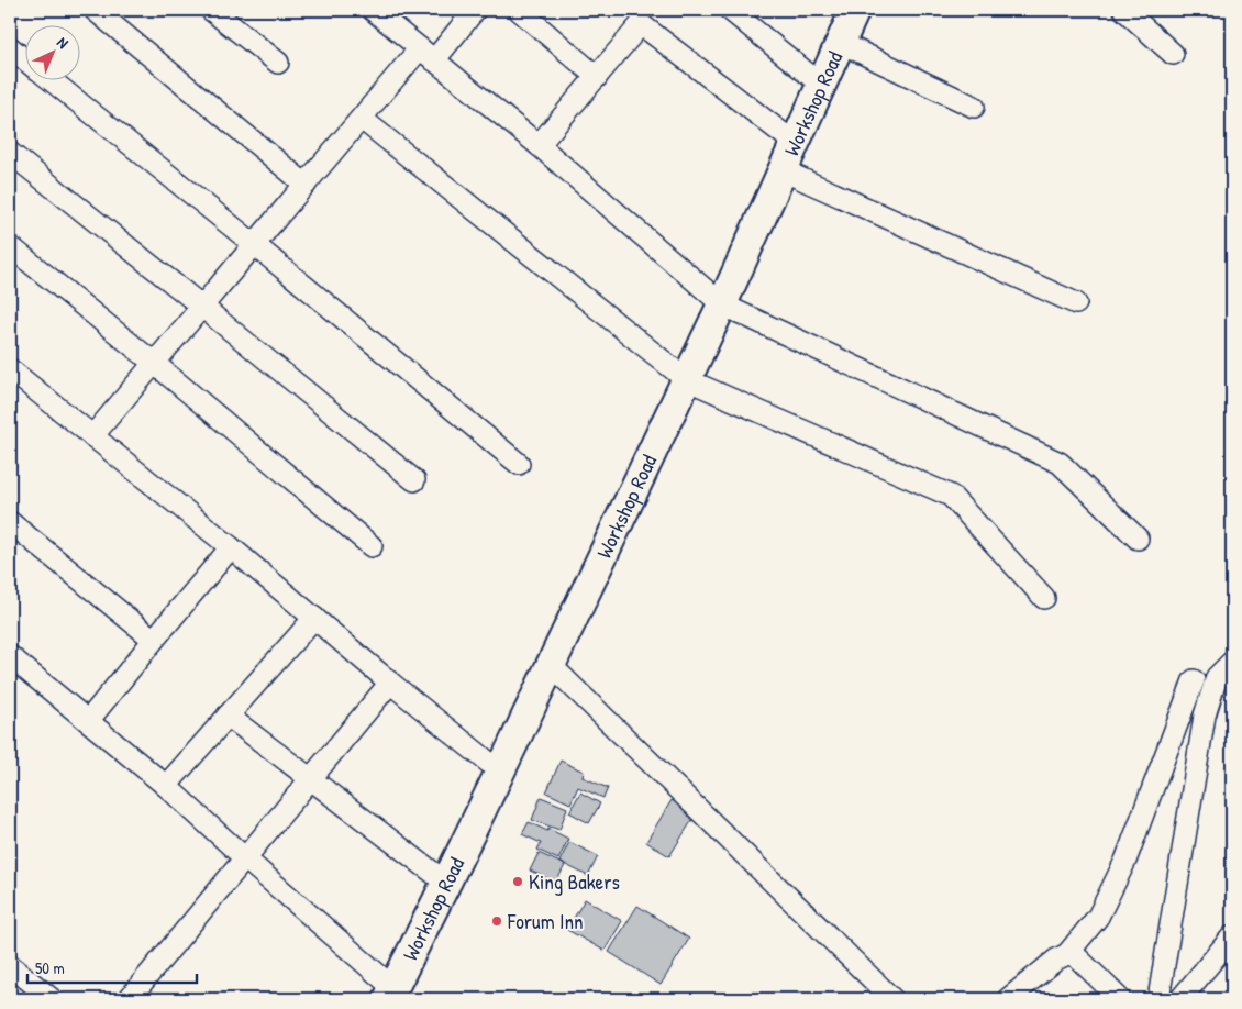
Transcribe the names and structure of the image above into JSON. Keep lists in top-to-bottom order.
{
  "streets": {
    "street": ["Workshop Road"]
  },
  "places": ["King Bakers", "Forum Inn"],
  "scale_bar": "50 m",
  "north": "top right"
}
